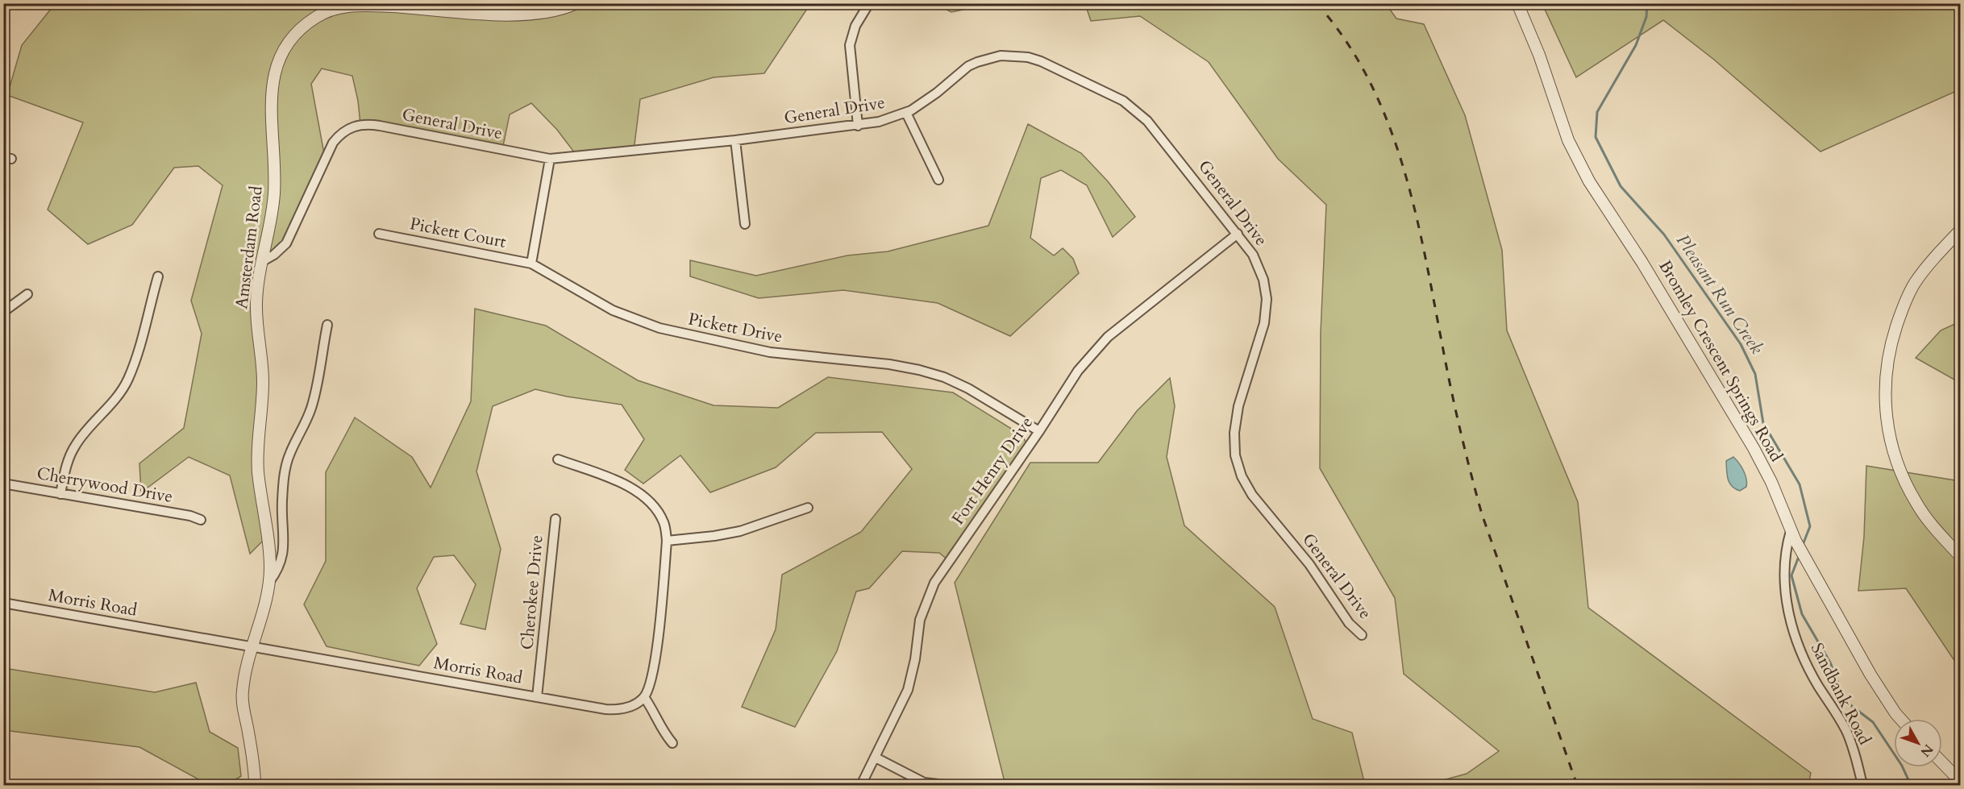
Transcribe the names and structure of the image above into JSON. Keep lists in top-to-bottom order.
{
  "streets": {
    "street": [
      "General Drive",
      "Pickett Court",
      "Amsterdam Road",
      "Pickett Drive",
      "Bromley Crescent Springs Road",
      "Fort Henry Drive",
      "Cherrywood Drive",
      "Cherokee Drive",
      "Morris Road",
      "Sandbank Road"
    ]
  },
  "crossings": [
    ["General Drive", "Amsterdam Road"],
    ["General Drive", "Fort Henry Drive"],
    ["Pickett Court", "Pickett Drive"],
    ["Amsterdam Road", "Morris Road"],
    ["Pickett Drive", "Fort Henry Drive"],
    ["Bromley Crescent Springs Road", "Sandbank Road"],
    ["Cherokee Drive", "Morris Road"]
  ],
  "water": ["Pleasant Run Creek"],
  "north": "bottom right"
}
